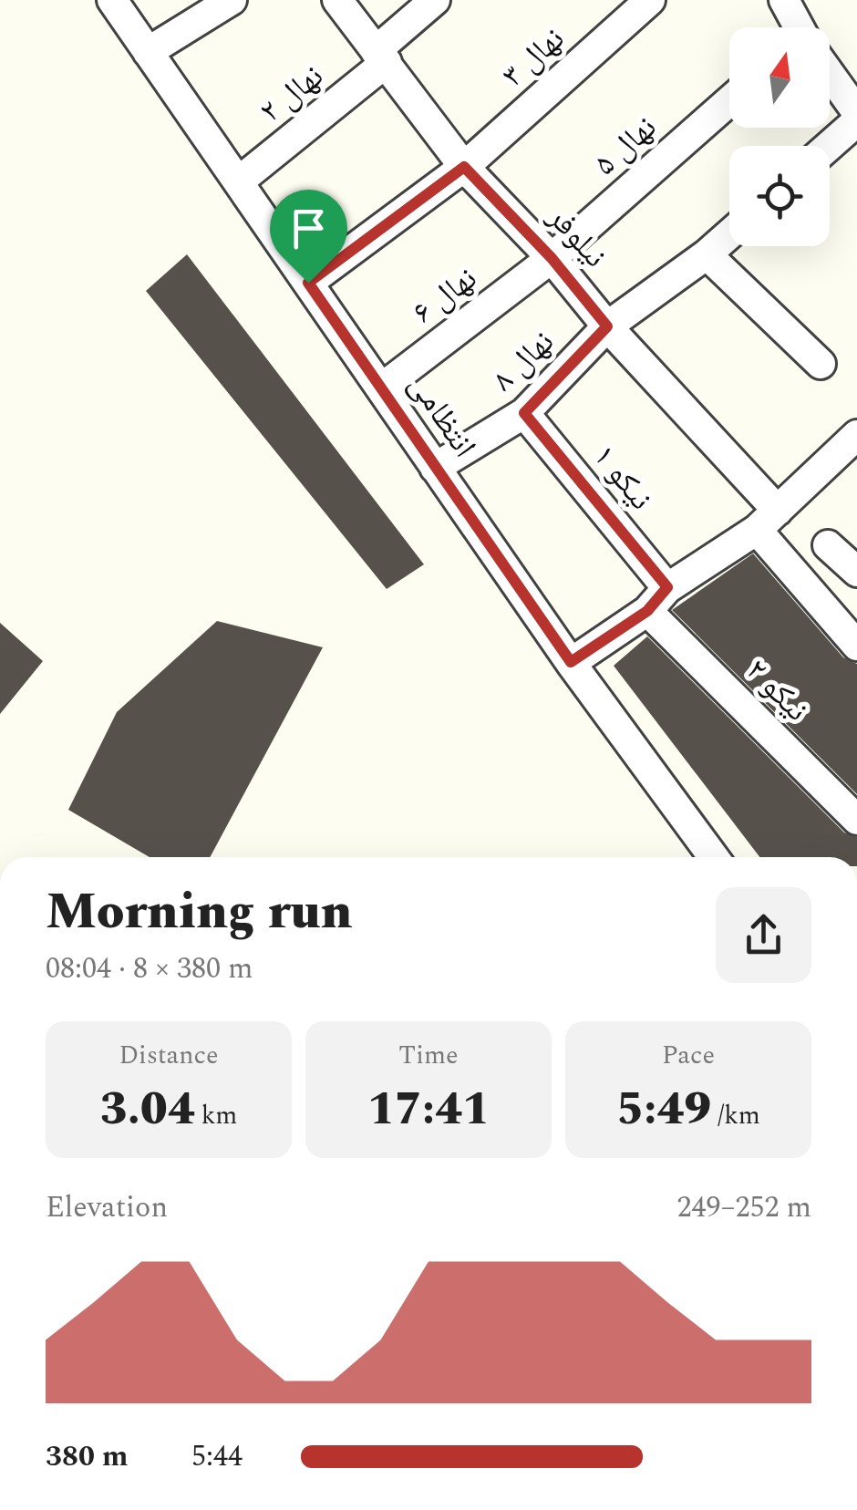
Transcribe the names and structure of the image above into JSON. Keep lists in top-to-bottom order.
{
  "streets": {
    "street": [
      "نهال ۳",
      "نهال ۲",
      "نهال ۵",
      "نیلوفر",
      "نهال ۶",
      "نهال ۸",
      "انتظامی",
      "نیکو ۱",
      "نیکو ۲"
    ]
  },
  "crossings": [
    ["نهال ۳", "نیلوفر"],
    ["نهال ۳", "انتظامی"],
    ["نهال ۲", "نیلوفر"],
    ["نهال ۲", "انتظامی"],
    ["نهال ۵", "نیلوفر"],
    ["نهال ۵", "نهال ۶"],
    ["نیلوفر", "نهال ۶"],
    ["نیلوفر", "نهال ۸"],
    ["نهال ۶", "انتظامی"],
    ["نهال ۸", "انتظامی"],
    ["نهال ۸", "نیکو ۱"]
  ],
  "north": "top",
  "page": {
    "heading": ["Morning run", "08:04 · 8 × 380 m"],
    "stats": [
      ["Distance", "3.04 km"],
      ["Time", "17:41"],
      ["Pace", "5:49 /km"]
    ],
    "chart": ["Elevation", "249–252 m"],
    "list": [
      {
        "name": "380 m",
        "note": "5:44"
      }
    ]
  }
}
